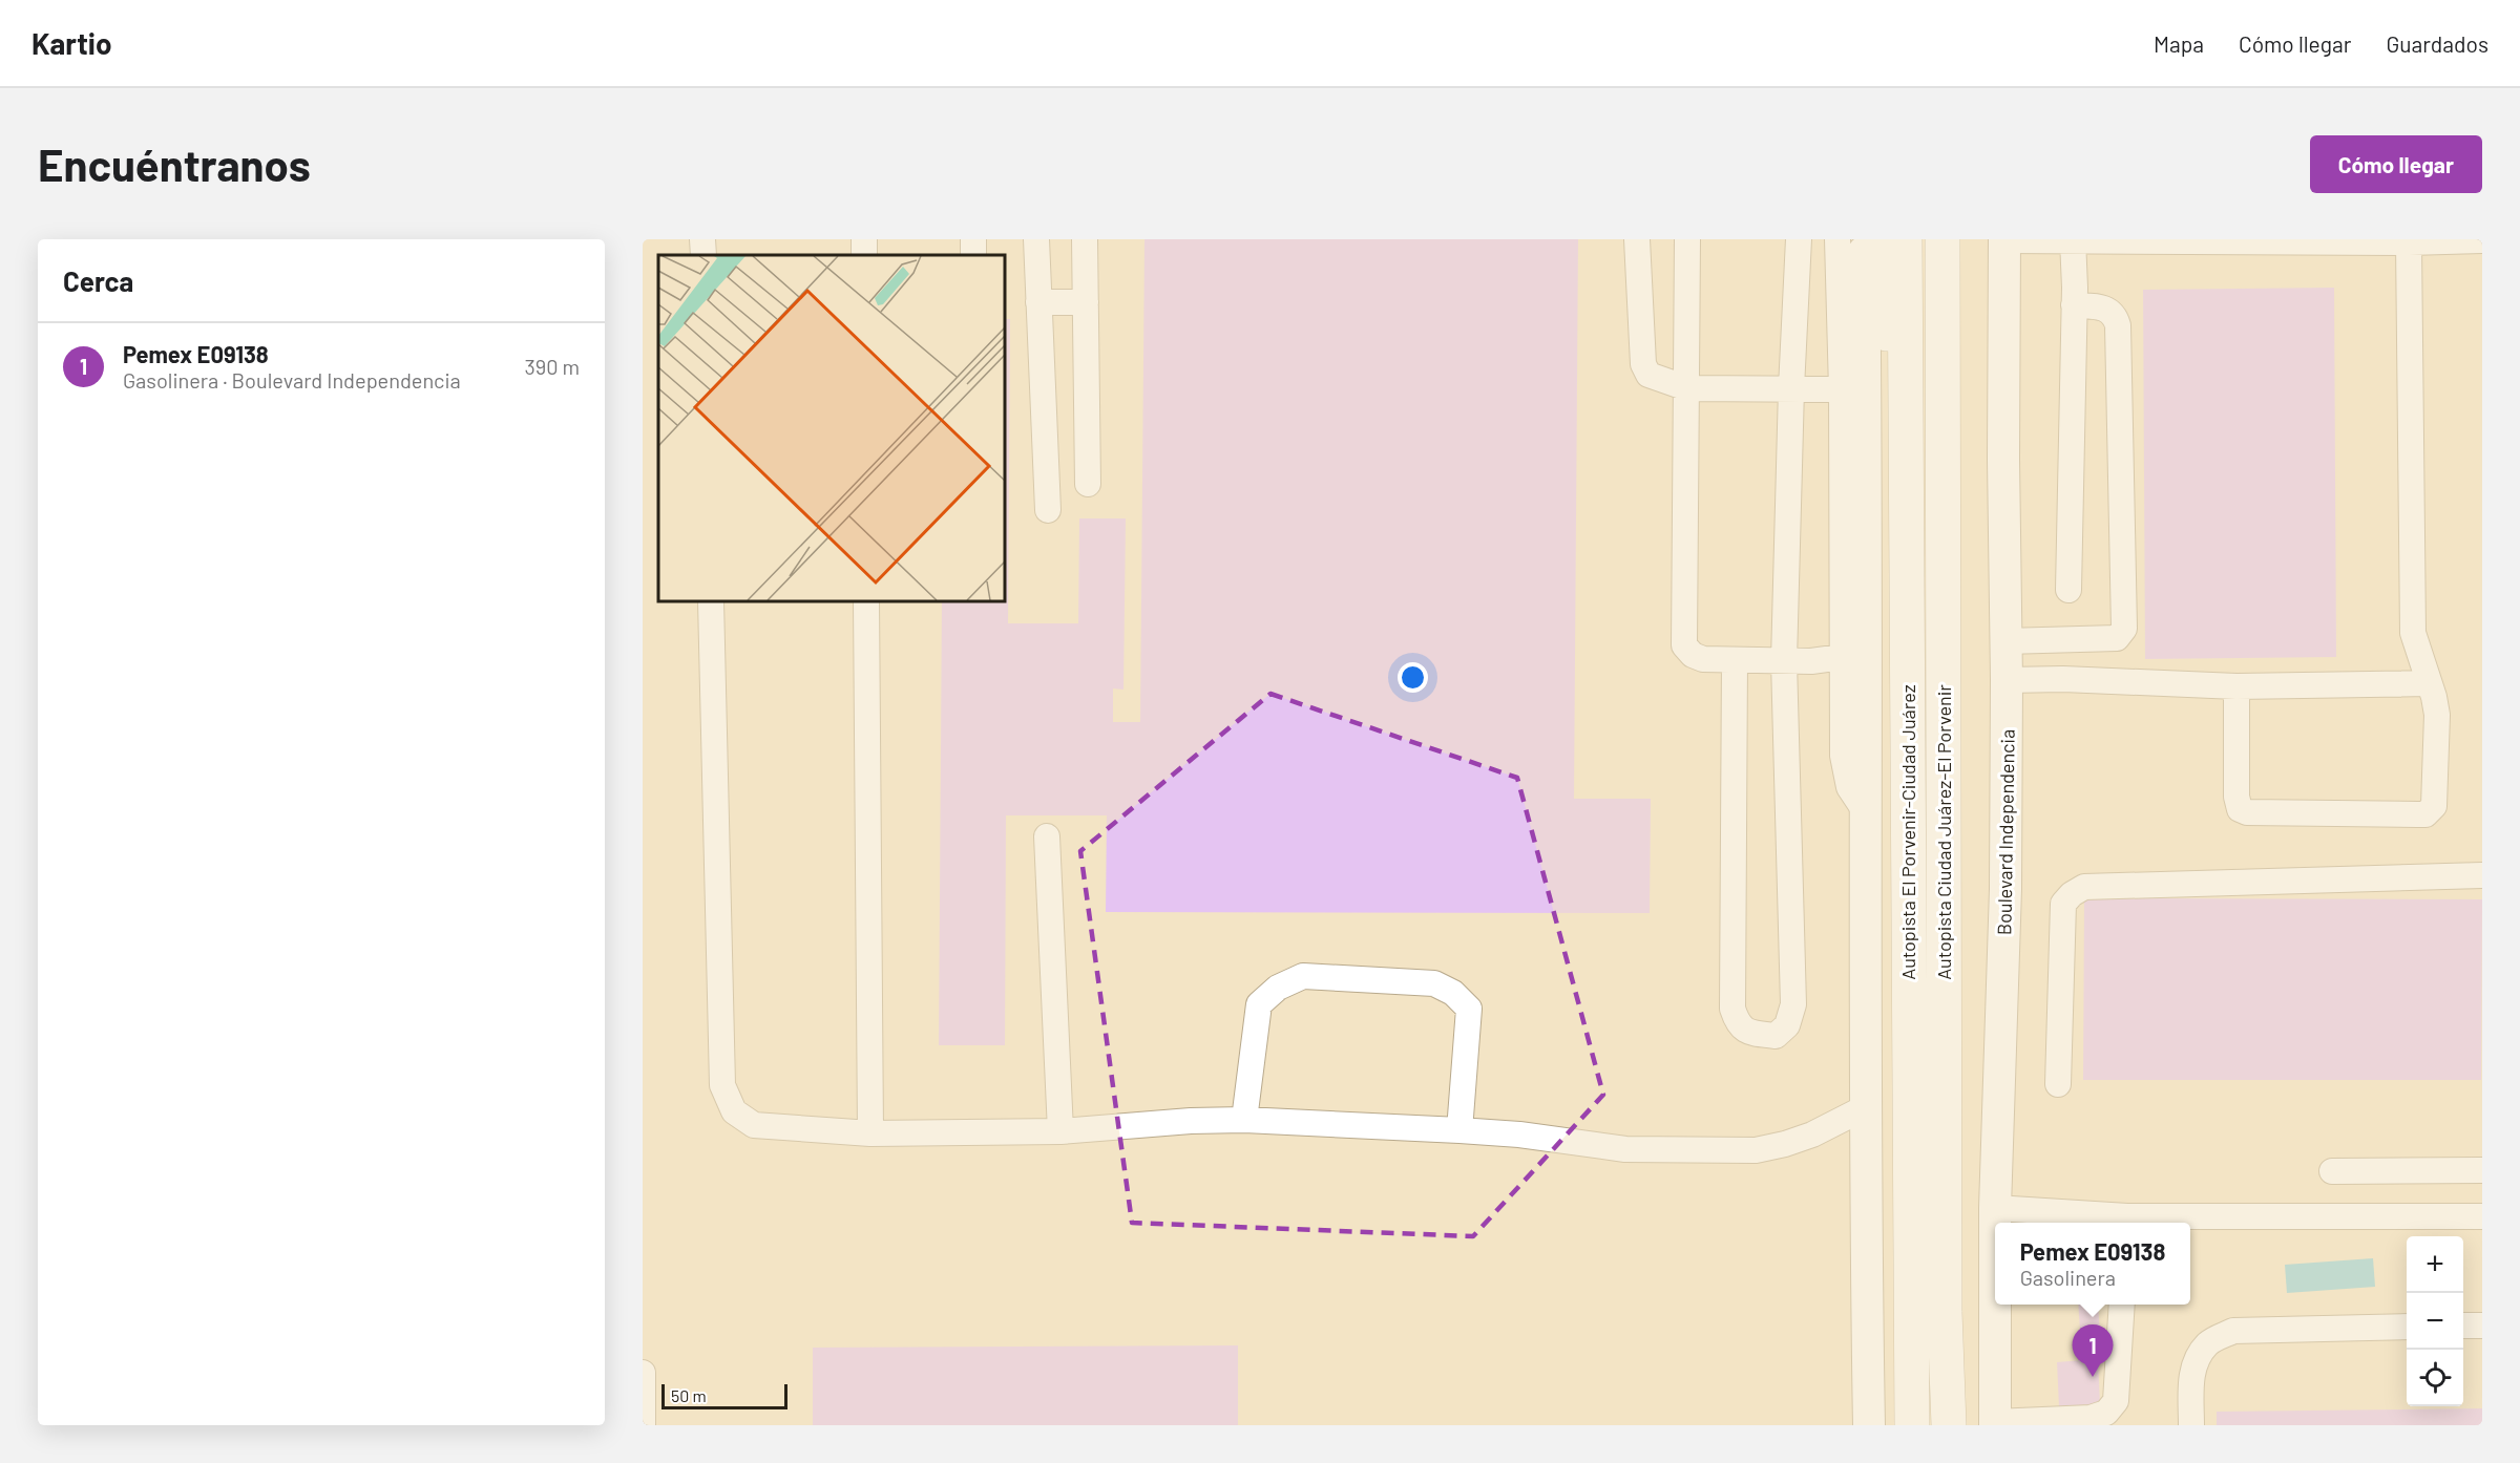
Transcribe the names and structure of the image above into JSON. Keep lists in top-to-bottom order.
{
  "streets": {
    "highway": ["Autopista El Porvenir-Ciudad Juárez", "Autopista Ciudad Juárez-El Porvenir"],
    "main road": ["Boulevard Independencia"]
  },
  "scale_bar": "50 m",
  "page": {
    "header": "Kartio",
    "nav": ["Mapa", "Cómo llegar", "Guardados"],
    "buttons": "Cómo llegar",
    "title": "Encuéntranos",
    "heading": "Cerca",
    "list": [
      {
        "mark": "1",
        "name": "Pemex E09138",
        "note": "Gasolinera · Boulevard Independencia",
        "value": "390 m"
      }
    ],
    "popup": ["Pemex E09138", "Gasolinera"],
    "map_buttons": ["+", "−"],
    "pins": "1",
    "scale": "50 m"
  }
}
